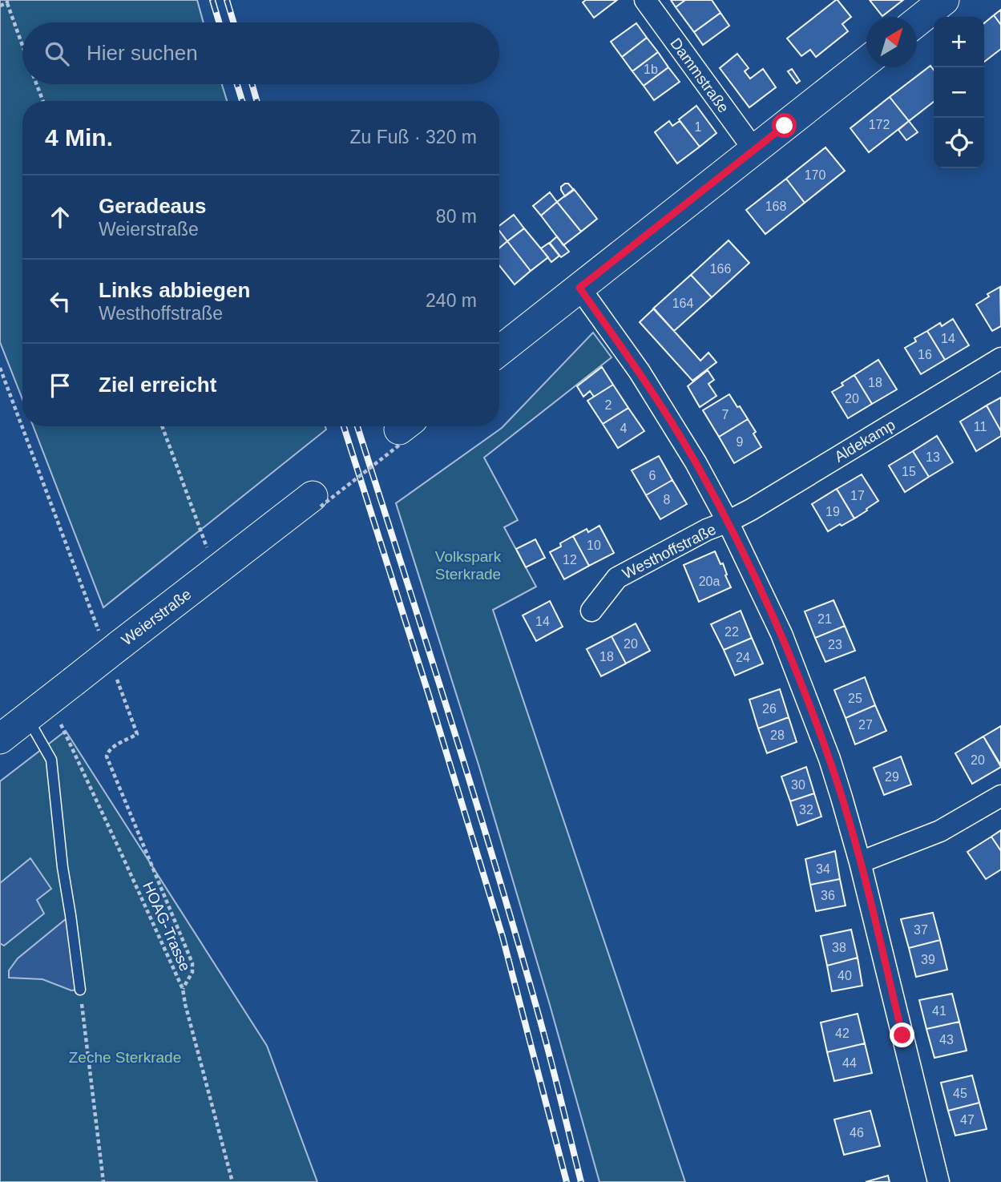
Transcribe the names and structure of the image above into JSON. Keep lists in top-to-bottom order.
{
  "streets": {
    "main road": ["Weierstraße"],
    "street": ["Dammstraße", "Aldekamp", "Westhoffstraße"],
    "path": ["HOAG-Trasse"]
  },
  "crossings": [
    ["Aldekamp", "Westhoffstraße"],
    ["Weierstraße", "HOAG-Trasse"]
  ],
  "parks": ["Volkspark Sterkrade", "Zeche Sterkrade"],
  "house_numbers": [
    "1b",
    "172",
    "1",
    "170",
    "168",
    "166",
    "164",
    "14",
    "16",
    "18",
    "20",
    "2",
    "7",
    "11",
    "4",
    "9",
    "13",
    "15",
    "6",
    "17",
    "8",
    "19",
    "10",
    "12",
    "20a",
    "21",
    "14",
    "22",
    "20",
    "23",
    "18",
    "24",
    "25",
    "26",
    "27",
    "28",
    "20",
    "29",
    "30",
    "32",
    "34",
    "36",
    "37",
    "38",
    "39",
    "40",
    "41",
    "42",
    "43",
    "44",
    "45",
    "47",
    "46"
  ],
  "north": "top right",
  "page": {
    "map_buttons": ["+", "−"],
    "search": "Hier suchen",
    "heading": ["4 Min.", "Zu Fuß · 320 m"],
    "list": [
      ["Geradeaus", "Weierstraße", "80 m"],
      ["Links abbiegen", "Westhoffstraße", "240 m"],
      "Ziel erreicht"
    ]
  }
}
